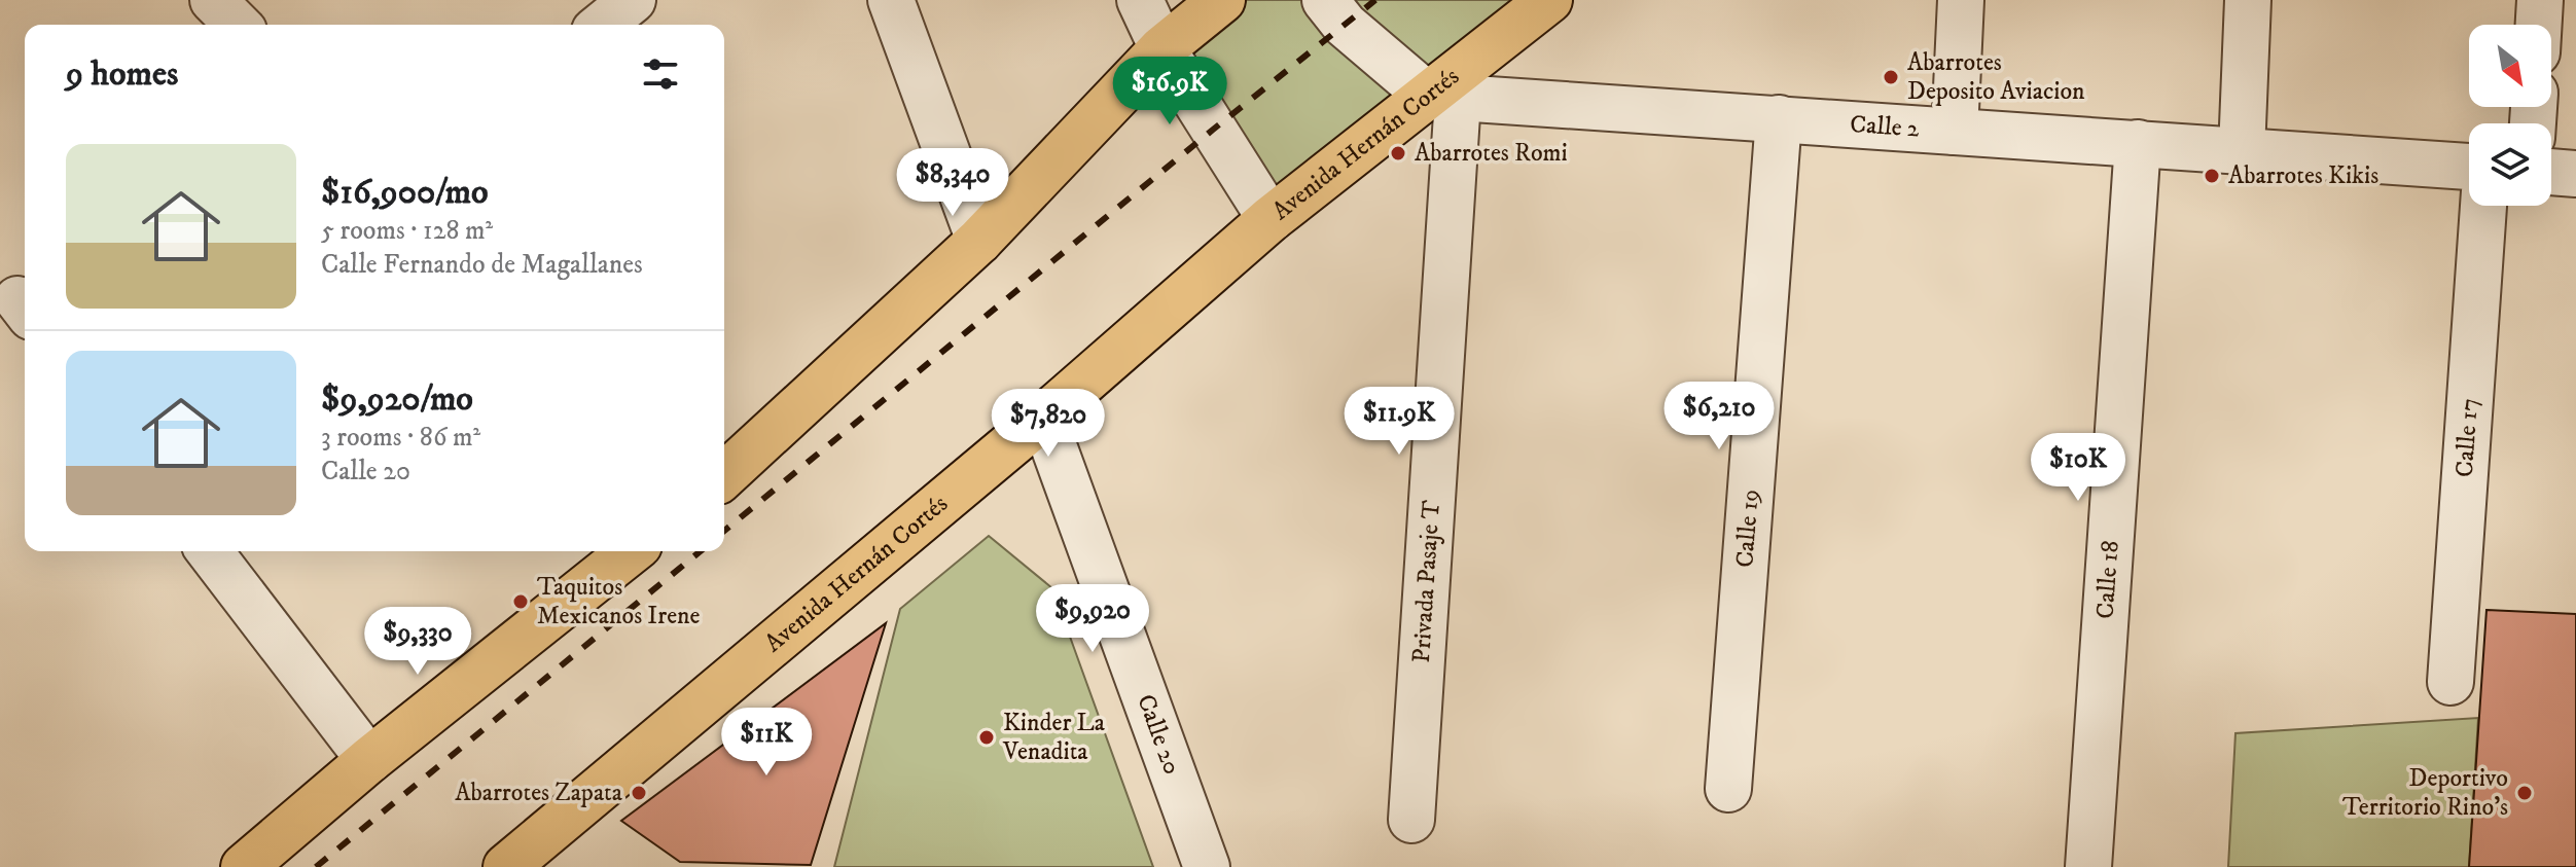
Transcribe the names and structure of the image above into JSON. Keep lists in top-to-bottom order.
{
  "streets": {
    "main road": ["Avenida Hernán Cortés"],
    "street": [
      "Calle 2",
      "Calle 17",
      "Calle 19",
      "Calle 18",
      "Privada Pasaje T",
      "Calle 20"
    ]
  },
  "crossings": [
    ["Calle 2", "Avenida Hernán Cortés"],
    ["Calle 2", "Calle 19"],
    ["Calle 2", "Calle 18"],
    ["Calle 2", "Privada Pasaje T"],
    ["Avenida Hernán Cortés", "Privada Pasaje T"],
    ["Avenida Hernán Cortés", "Calle 20"]
  ],
  "places": [
    "Abarrotes Deposito Aviacion",
    "Abarrotes Romi",
    "Abarrotes Kikis",
    "Taquitos Mexicanos Irene",
    "Kinder La Venadita",
    "Abarrotes Zapata",
    "Deportivo Territorio Rino's"
  ],
  "north": "bottom right",
  "page": {
    "heading": "9 homes",
    "price": [
      "$16.9K",
      "$8,340",
      "$6,210",
      "$11.9K",
      "$7,820",
      "$10K",
      "$9,920",
      "$9,330",
      "$11K"
    ],
    "list": [
      {
        "name": "$16,900/mo",
        "note": "5 rooms · 128 m² · Calle Fernando de Magallanes"
      },
      {
        "name": "$9,920/mo",
        "note": "3 rooms · 86 m² · Calle 20"
      }
    ]
  }
}
